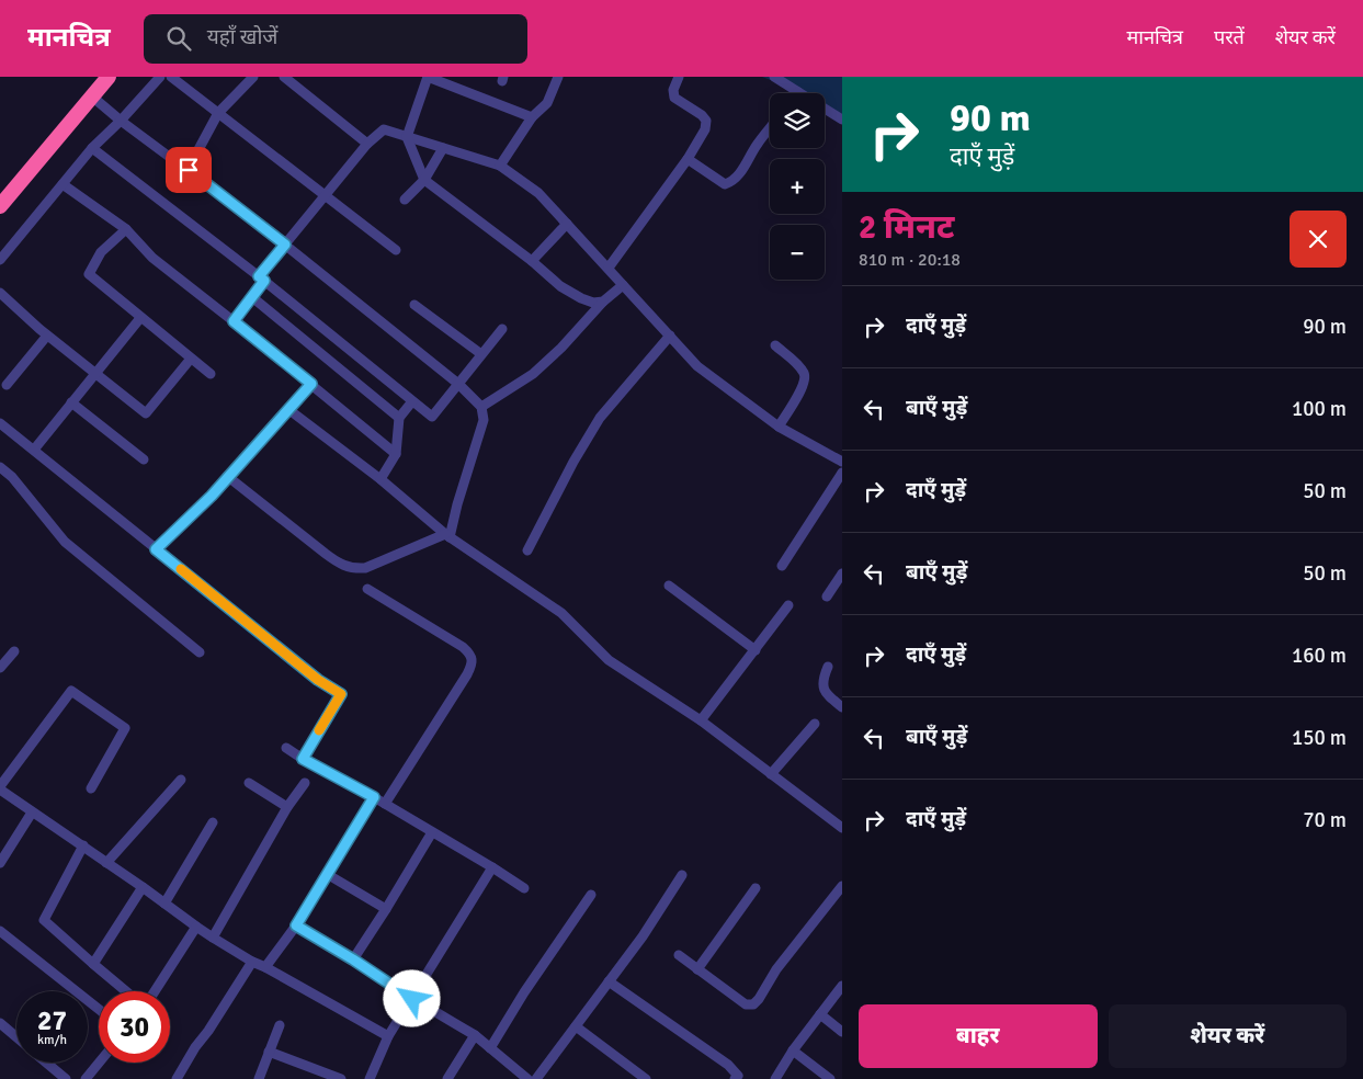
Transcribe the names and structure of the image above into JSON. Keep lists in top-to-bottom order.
{
  "page": {
    "header": "मानचित्र",
    "search": "यहाँ खोजें",
    "nav": ["मानचित्र", "परतें", "शेयर करें"],
    "turn": ["90 m", "दाएँ मुड़ें"],
    "map_buttons": ["+", "−"],
    "heading": ["2 मिनट", "810 m · 20:18"],
    "list": [
      {
        "name": "दाएँ मुड़ें",
        "value": "90 m"
      },
      {
        "name": "बाएँ मुड़ें",
        "value": "100 m"
      },
      {
        "name": "दाएँ मुड़ें",
        "value": "50 m"
      },
      {
        "name": "बाएँ मुड़ें",
        "value": "50 m"
      },
      {
        "name": "दाएँ मुड़ें",
        "value": "160 m"
      },
      {
        "name": "बाएँ मुड़ें",
        "value": "150 m"
      },
      {
        "name": "दाएँ मुड़ें",
        "value": "70 m"
      }
    ],
    "speed": "27 km/h",
    "limit": "30",
    "buttons": ["बाहर", "शेयर करें"]
  }
}
